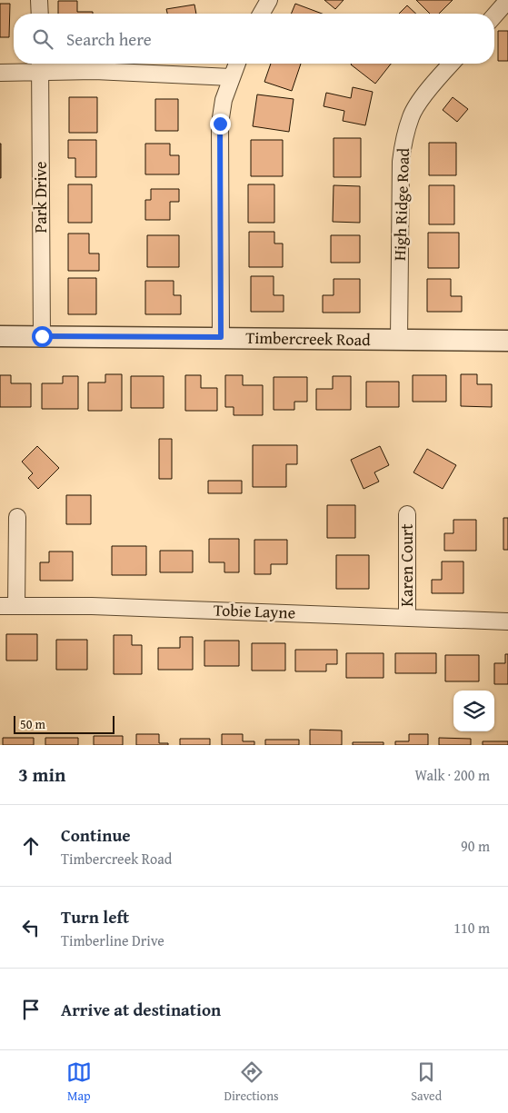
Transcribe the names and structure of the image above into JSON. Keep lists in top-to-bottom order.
{
  "streets": {
    "street": [
      "Park Drive",
      "High Ridge Road",
      "Timbercreek Road",
      "Karen Court",
      "Tobie Layne"
    ]
  },
  "crossings": [
    ["Park Drive", "Timbercreek Road"],
    ["High Ridge Road", "Timbercreek Road"],
    ["Karen Court", "Tobie Layne"]
  ],
  "scale_bar": "50 m",
  "page": {
    "search": "Search here",
    "scale": "50 m",
    "heading": ["3 min", "Walk · 200 m"],
    "list": [
      ["Continue", "Timbercreek Road", "90 m"],
      ["Turn left", "Timberline Drive", "110 m"],
      "Arrive at destination"
    ],
    "nav": ["Map", "Directions", "Saved"]
  }
}
